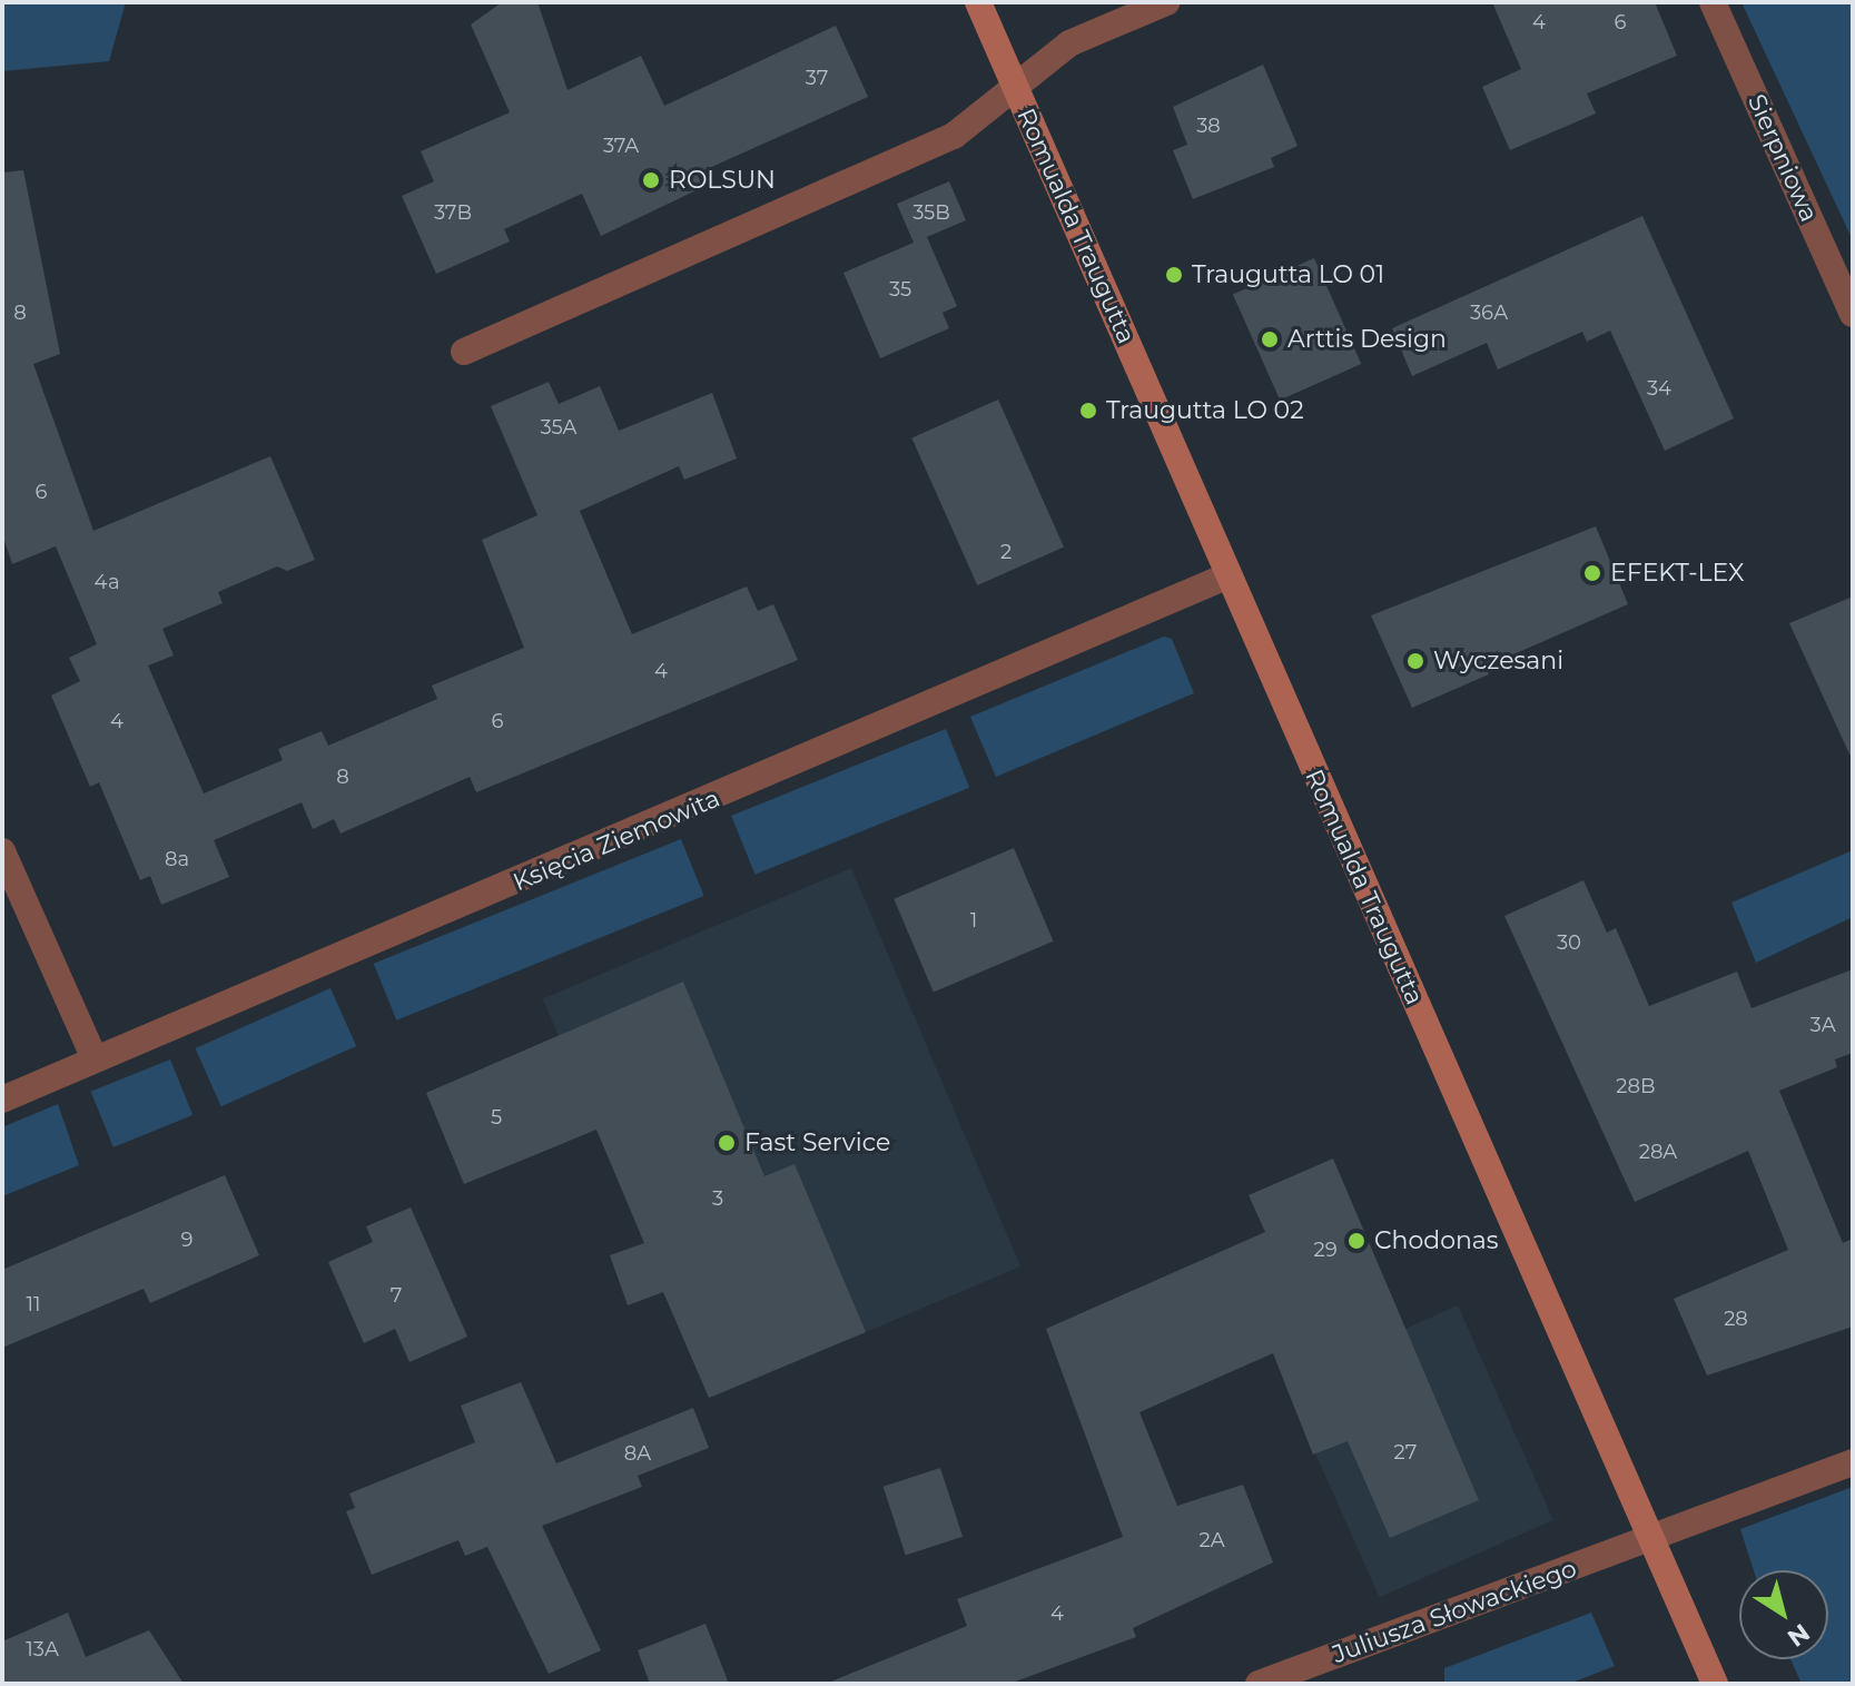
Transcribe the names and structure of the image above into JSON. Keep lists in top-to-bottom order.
{
  "streets": {
    "street": [
      "Sierpniowa",
      "Romualda Traugutta",
      "Księcia Ziemowita",
      "Juliusza Słowackiego"
    ]
  },
  "crossings": [
    ["Romualda Traugutta", "Księcia Ziemowita"],
    ["Romualda Traugutta", "Juliusza Słowackiego"]
  ],
  "places": [
    "ROLSUN",
    "Traugutta LO 01",
    "Arttis Design",
    "Traugutta LO 02",
    "EFEKT-LEX",
    "Wyczesani",
    "Fast Service",
    "Chodonas"
  ],
  "house_numbers": [
    "4",
    "6",
    "37",
    "38",
    "37A",
    "37B",
    "35B",
    "35",
    "8",
    "36A",
    "34",
    "35A",
    "6",
    "2",
    "4a",
    "4",
    "4",
    "6",
    "8",
    "8a",
    "1",
    "30",
    "3A",
    "28B",
    "5",
    "28A",
    "3",
    "9",
    "29",
    "7",
    "11",
    "28",
    "27",
    "8A",
    "2A",
    "4",
    "13A"
  ],
  "north": "bottom right"
}
